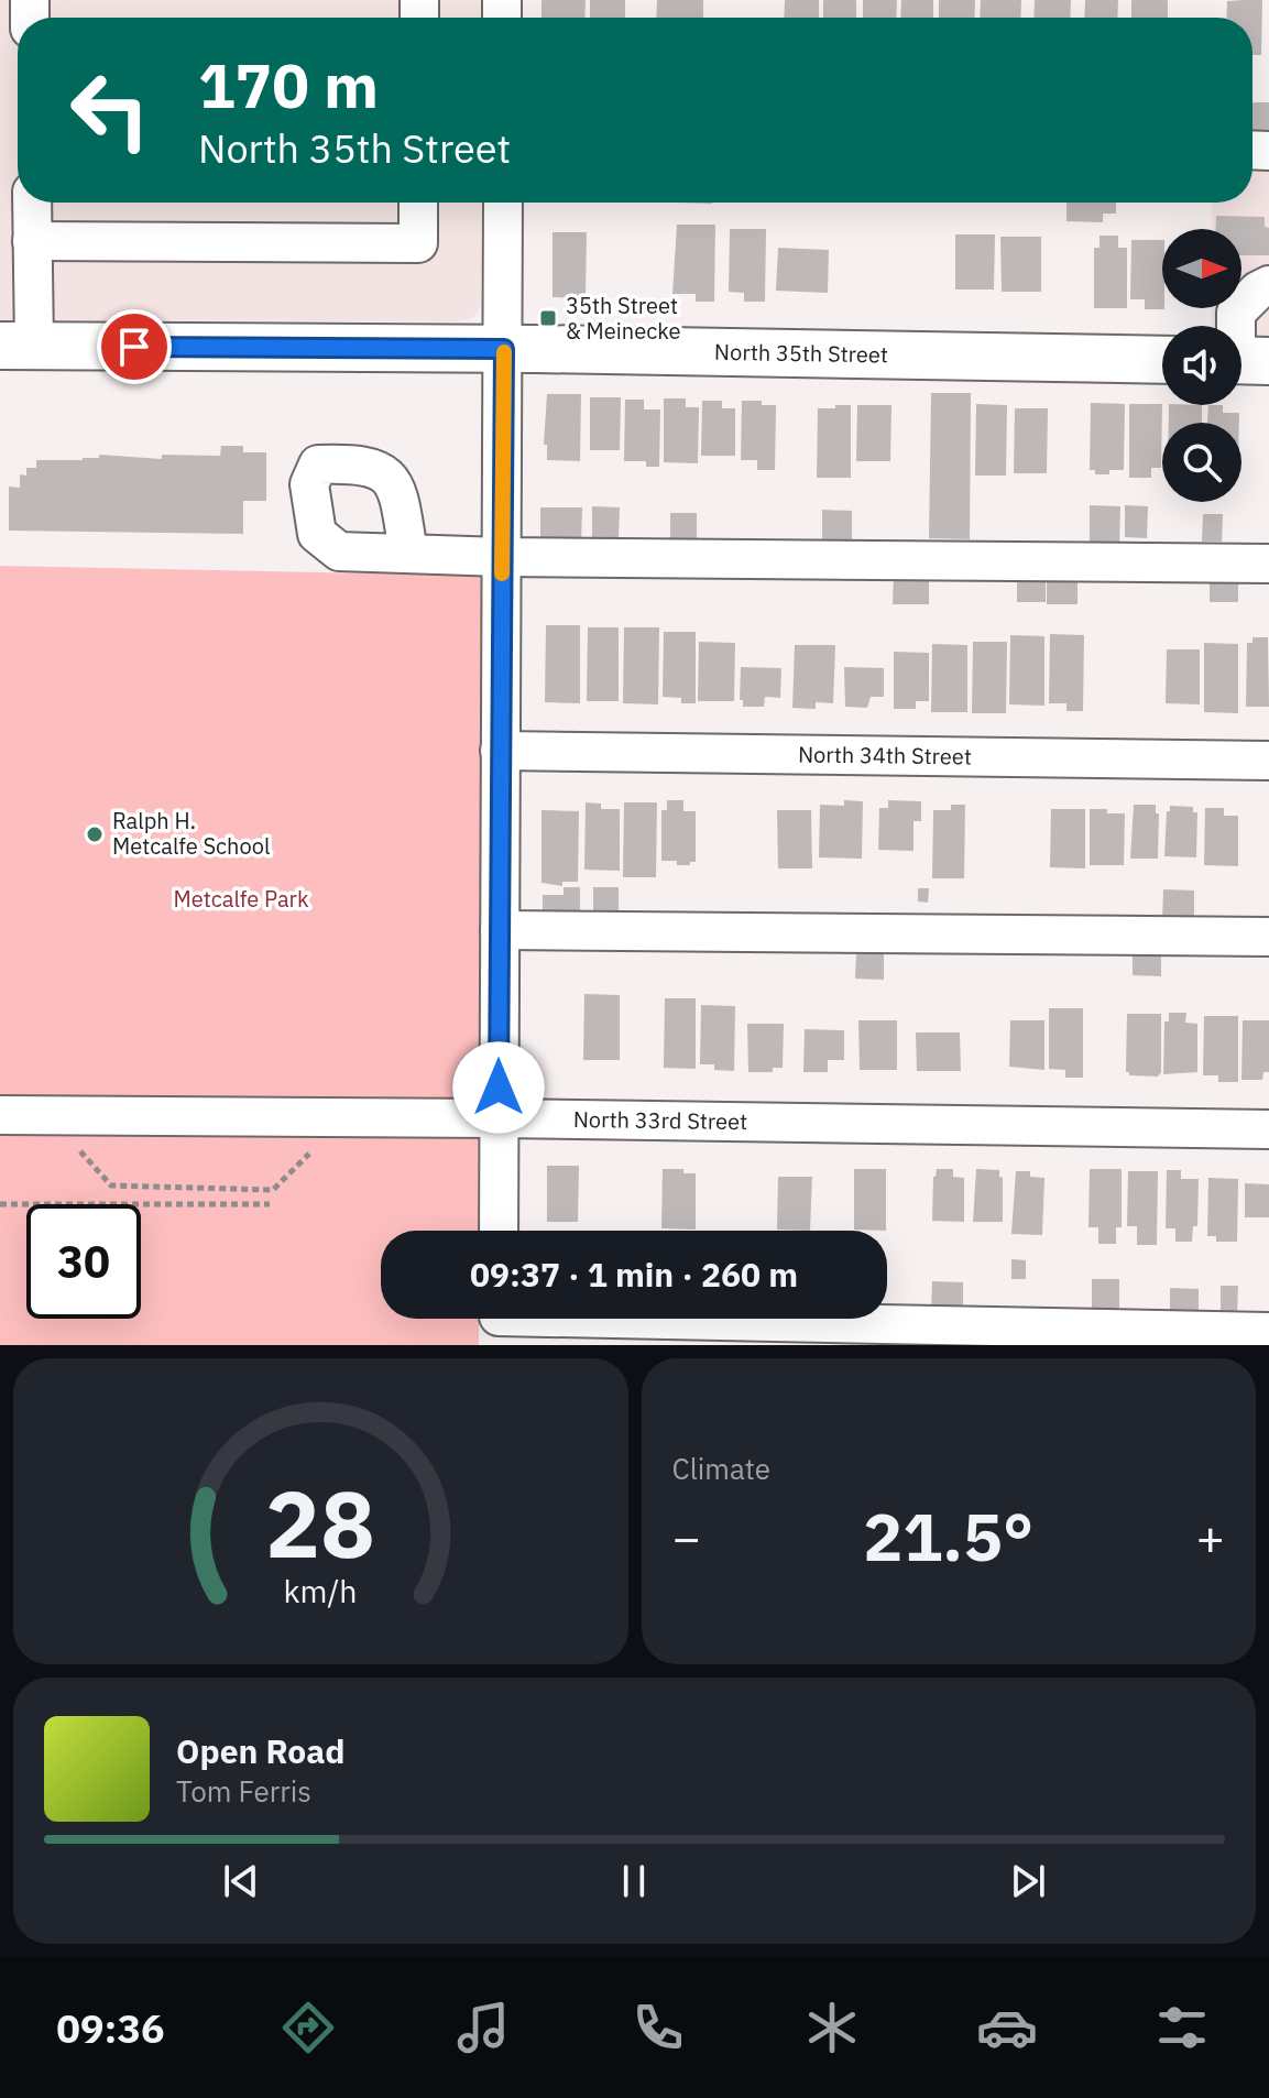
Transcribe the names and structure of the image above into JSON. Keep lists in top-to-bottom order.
{
  "streets": {
    "main road": ["North 35th Street"],
    "street": ["North 34th Street", "North 33rd Street"]
  },
  "parks": ["Metcalfe Park"],
  "places": {
    "transit": ["35th Street & Meinecke"],
    "other": ["Ralph H. Metcalfe School"]
  },
  "north": "right",
  "page": {
    "turn": ["170 m", "North 35th Street"],
    "limit": "30",
    "trip": "09:37 · 1 min · 260 m",
    "tile": "Climate",
    "heat": ["−", "21.5°", "+"],
    "song": ["Open Road", "Tom Ferris"],
    "tabs": "09:36",
    "gauge": ["28", "km/h"]
  }
}
